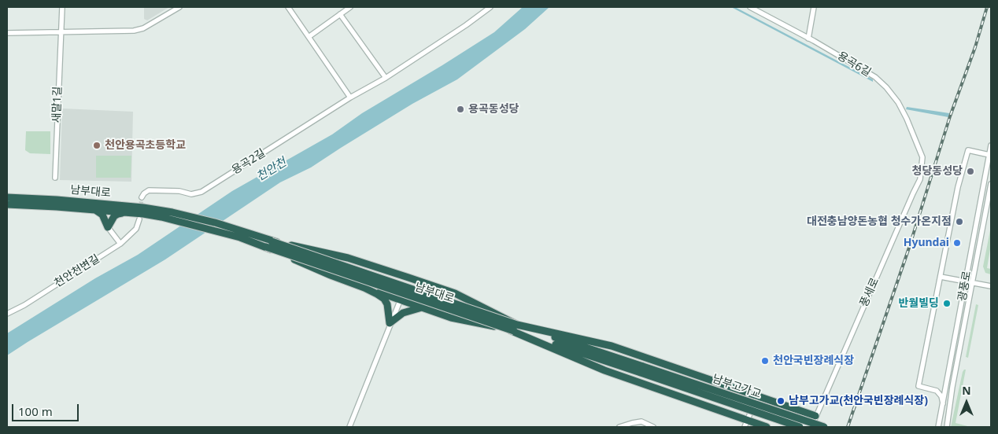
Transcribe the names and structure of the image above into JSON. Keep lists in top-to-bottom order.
{
  "streets": {
    "highway": ["남부대로", "남부고가교"],
    "street": [
      "용곡6길",
      "새말1길",
      "용곡2길",
      "천안천변길",
      "광풍로",
      "풍세로"
    ]
  },
  "crossings": [
    ["용곡6길", "풍세로"],
    ["남부대로", "남부고가교"]
  ],
  "water": ["천안천"],
  "places": [
    "용곡동성당",
    "천안용곡초등학교",
    "청당동성당",
    "대전충남양돈농협 청수가온지점",
    "Hyundai",
    "반월빌딩",
    "천안국빈장례식장",
    "남부고가교(천안국빈장례식장)"
  ],
  "scale_bar": "100 m",
  "north": "top"
}
